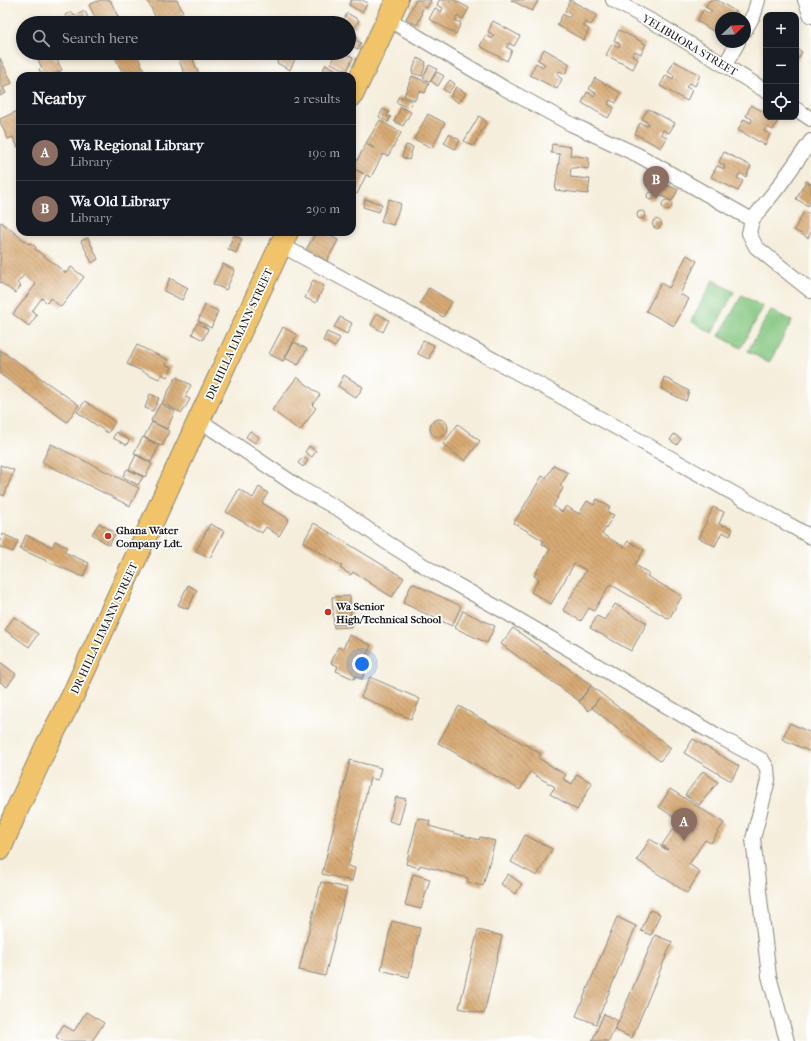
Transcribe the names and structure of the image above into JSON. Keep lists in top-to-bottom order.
{
  "streets": {
    "highway": ["DR HILLA LIMANN STREET"],
    "street": ["YELIBUORA STREET"]
  },
  "places": ["Ghana Water Company Ldt.", "Wa Senior High/Technical School"],
  "north": "top right",
  "page": {
    "map_buttons": ["+", "−"],
    "search": "Search here",
    "heading": ["Nearby", "2 results"],
    "list": [
      {
        "mark": "A",
        "name": "Wa Regional Library",
        "note": "Library",
        "value": "190 m"
      },
      {
        "mark": "B",
        "name": "Wa Old Library",
        "note": "Library",
        "value": "290 m"
      }
    ],
    "pins": ["B", "A"]
  }
}
